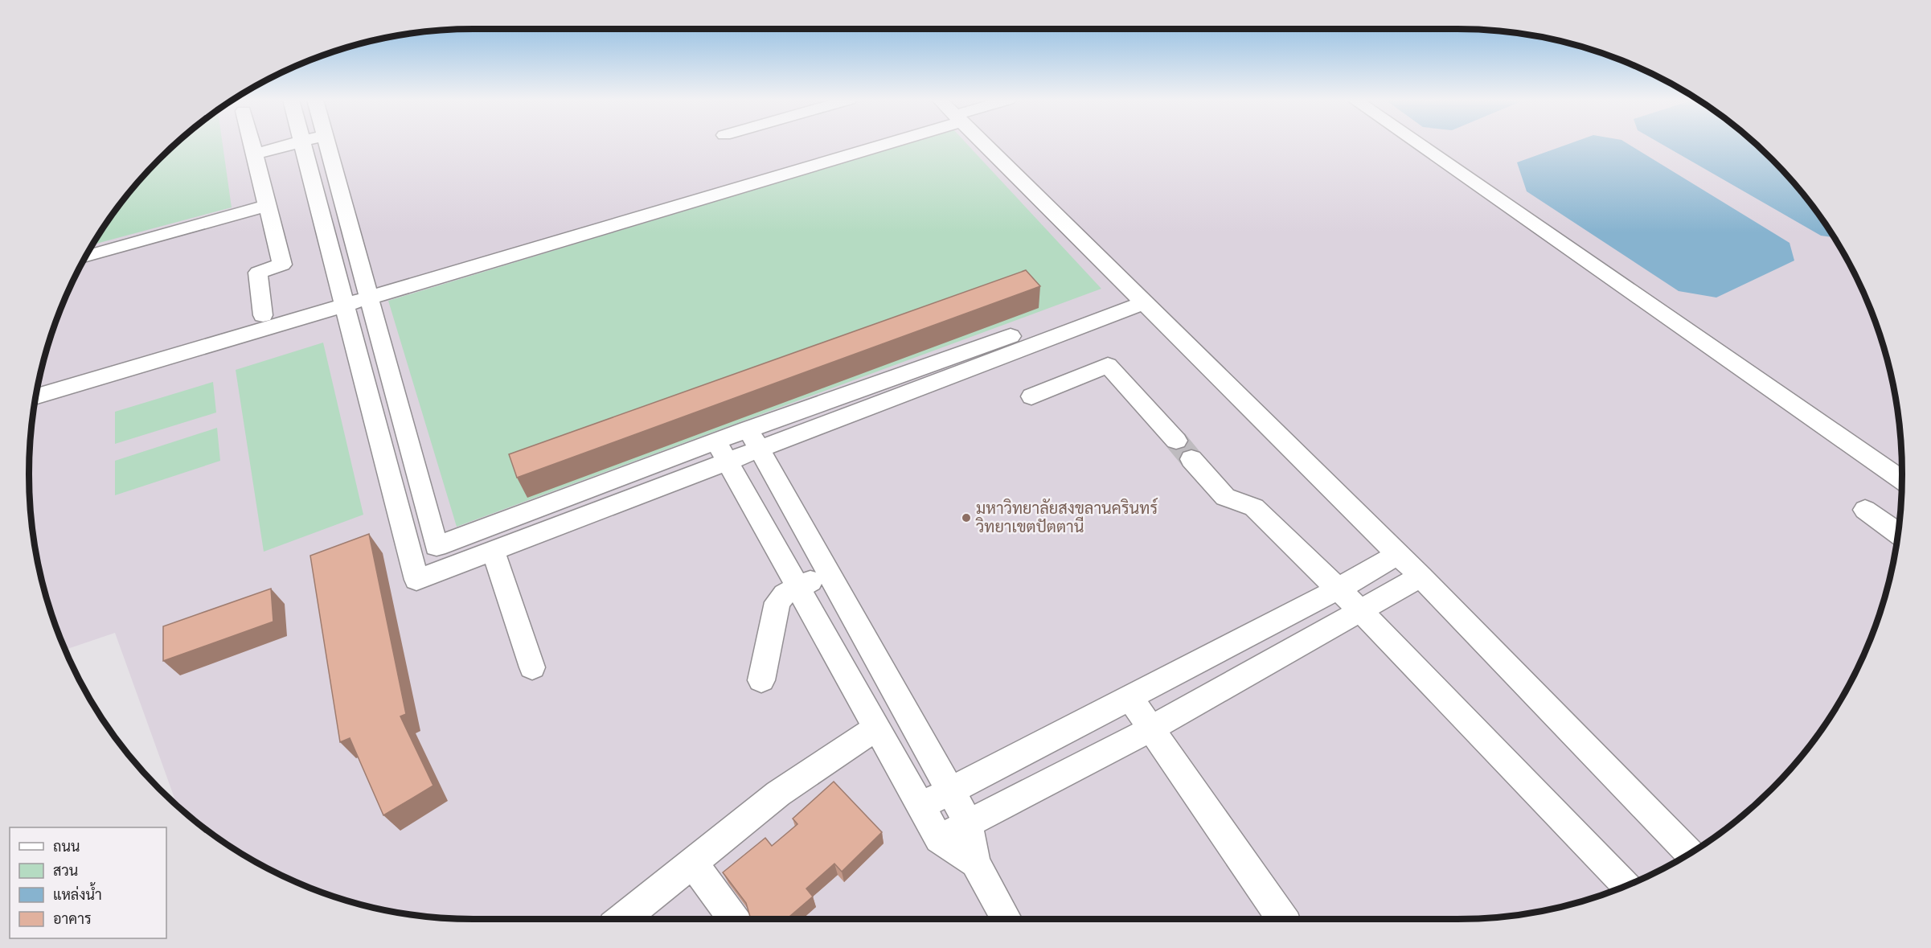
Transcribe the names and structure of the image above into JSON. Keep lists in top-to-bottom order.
{
  "places": ["มหาวิทยาลัยสงขลานครินทร์ วิทยาเขตปัตตานี"],
  "legend": [
    "ถนน",
    "สวน",
    "แหล่งน้ำ",
    "อาคาร"
  ]
}
